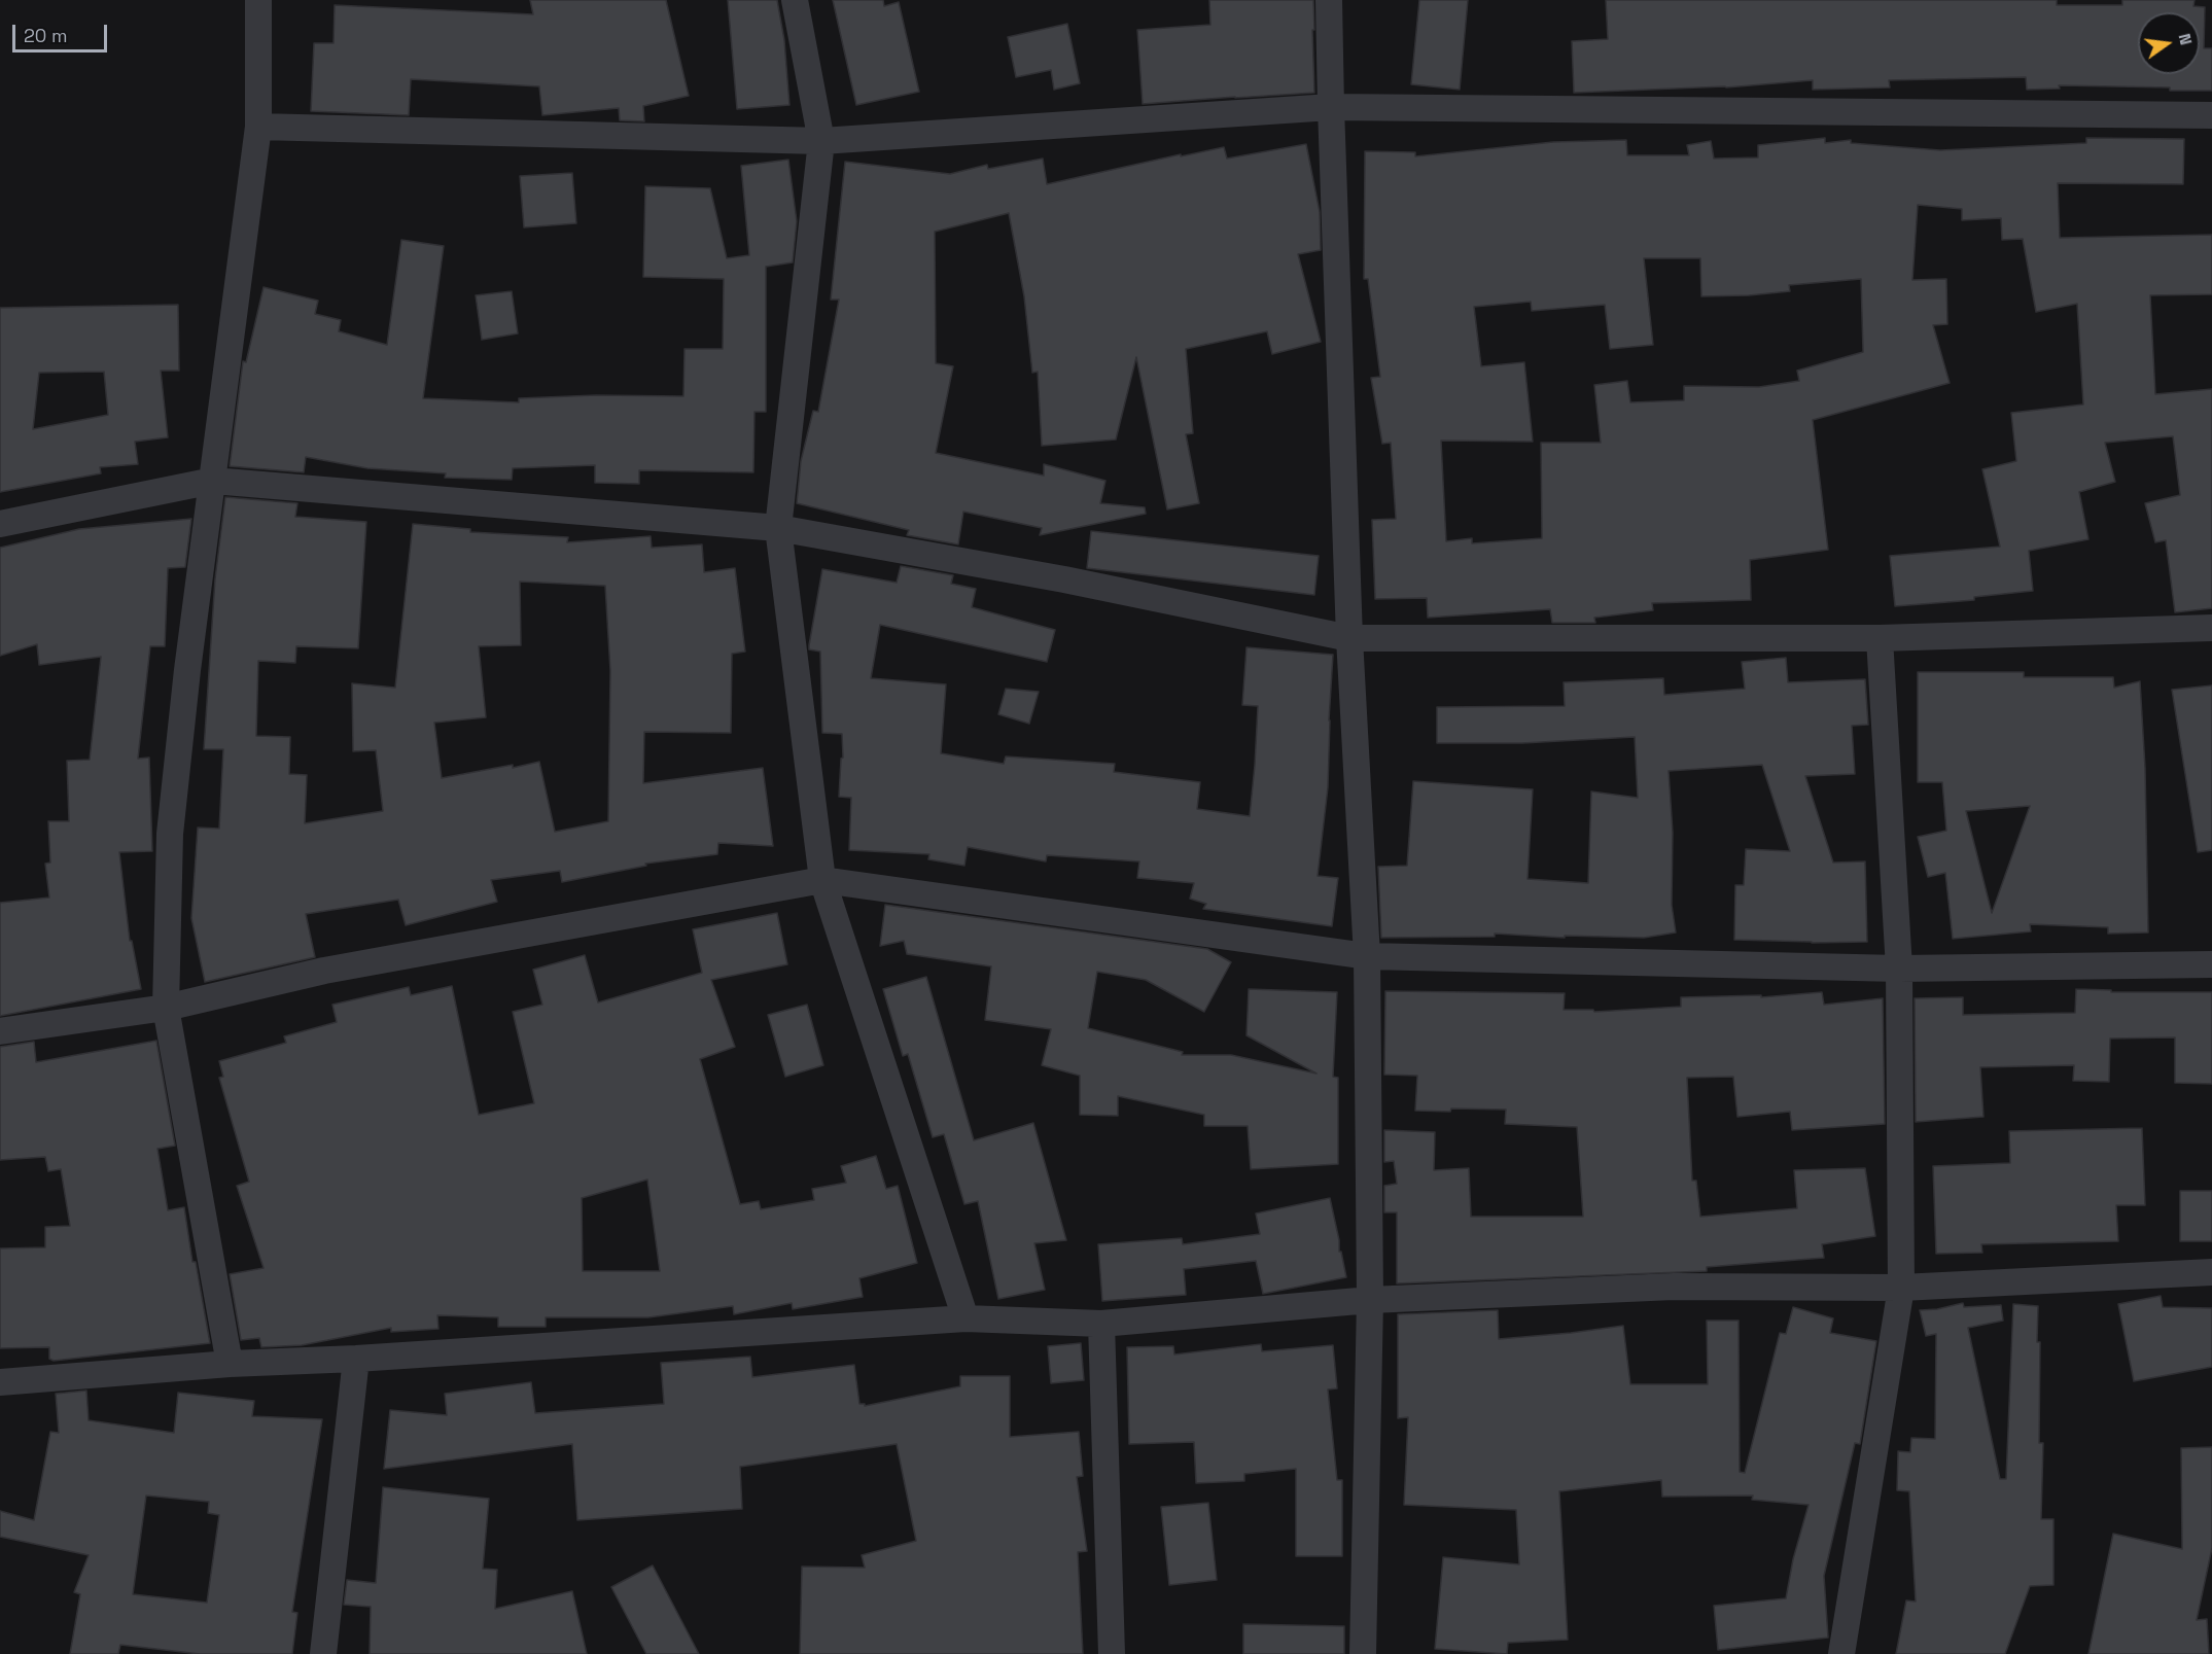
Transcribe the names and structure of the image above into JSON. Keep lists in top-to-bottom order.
{
  "scale_bar": "20 m",
  "north": "right"
}
